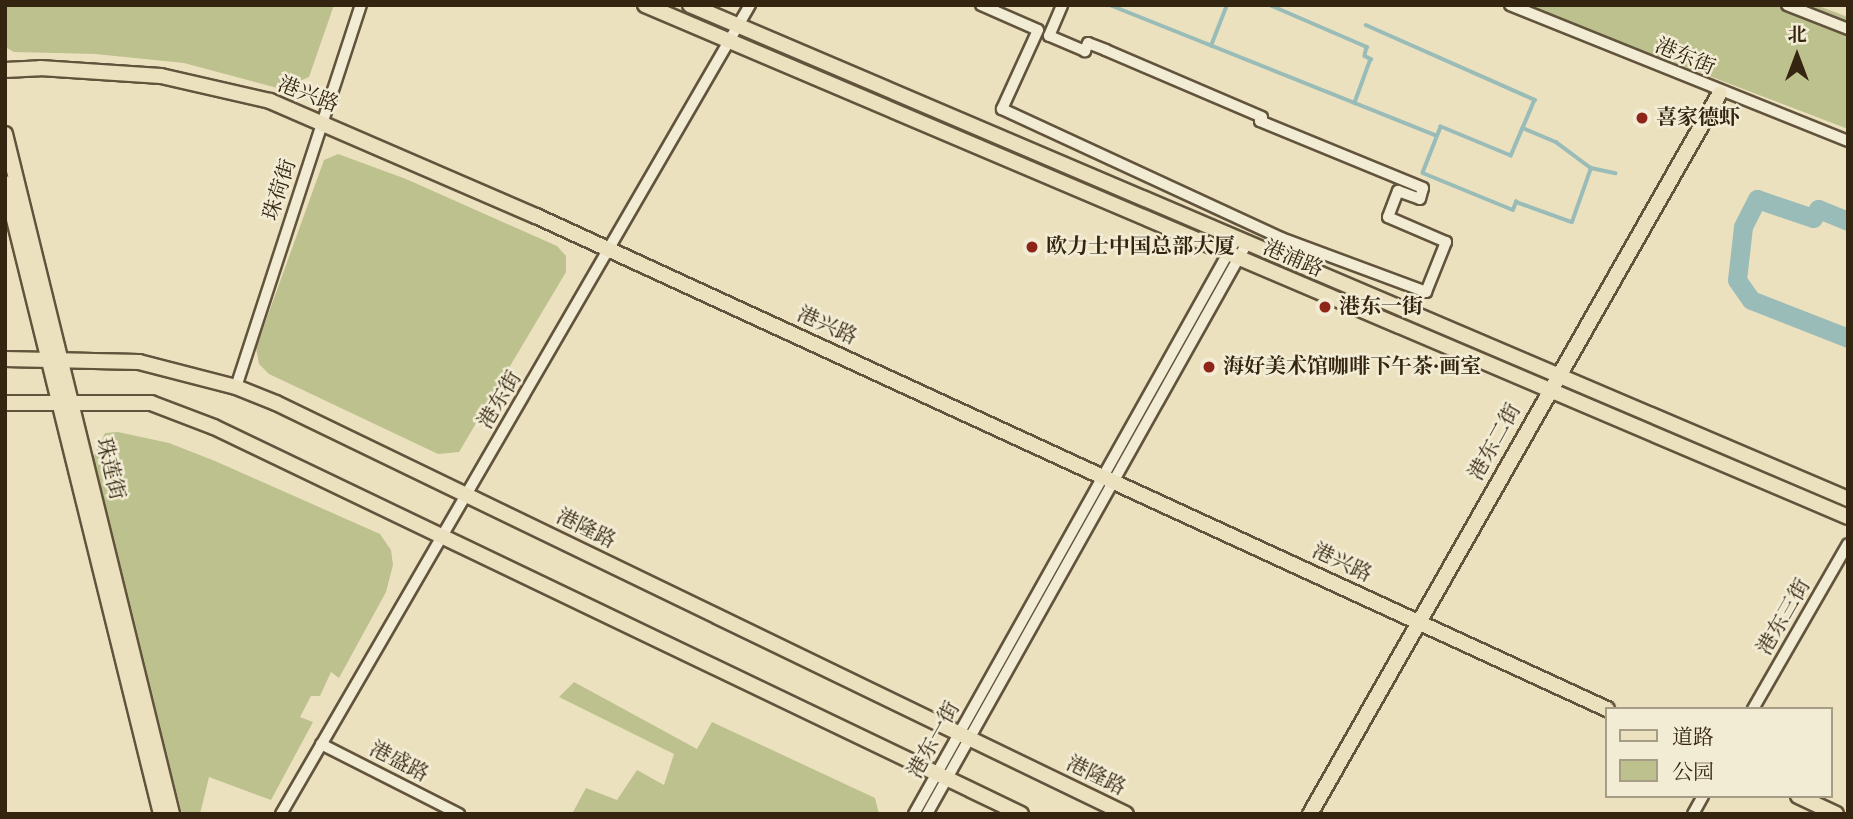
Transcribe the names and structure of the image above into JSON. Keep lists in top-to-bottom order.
{
  "streets": {
    "main road": [
      "港兴路",
      "港浦路",
      "港东二街",
      "珠莲街",
      "港隆路"
    ],
    "street": [
      "港东街",
      "珠荷街",
      "港东三街",
      "港东一街",
      "港盛路"
    ]
  },
  "crossings": [
    ["港东街", "港兴路"],
    ["港东街", "港浦路"],
    ["港东街", "港东二街"],
    ["港东街", "港隆路"],
    ["港东街", "港盛路"],
    ["港兴路", "珠荷街"],
    ["港兴路", "港东二街"],
    ["港兴路", "港东一街"],
    ["珠荷街", "港隆路"],
    ["港浦路", "港东二街"],
    ["港浦路", "港东一街"],
    ["珠莲街", "港隆路"],
    ["港隆路", "港东一街"]
  ],
  "places": [
    "喜家德虾",
    "欧力士中国总部大厦",
    "港东一街",
    "海好美术馆咖啡下午茶·画室"
  ],
  "legend": ["道路", "公园"],
  "north": "top"
}
